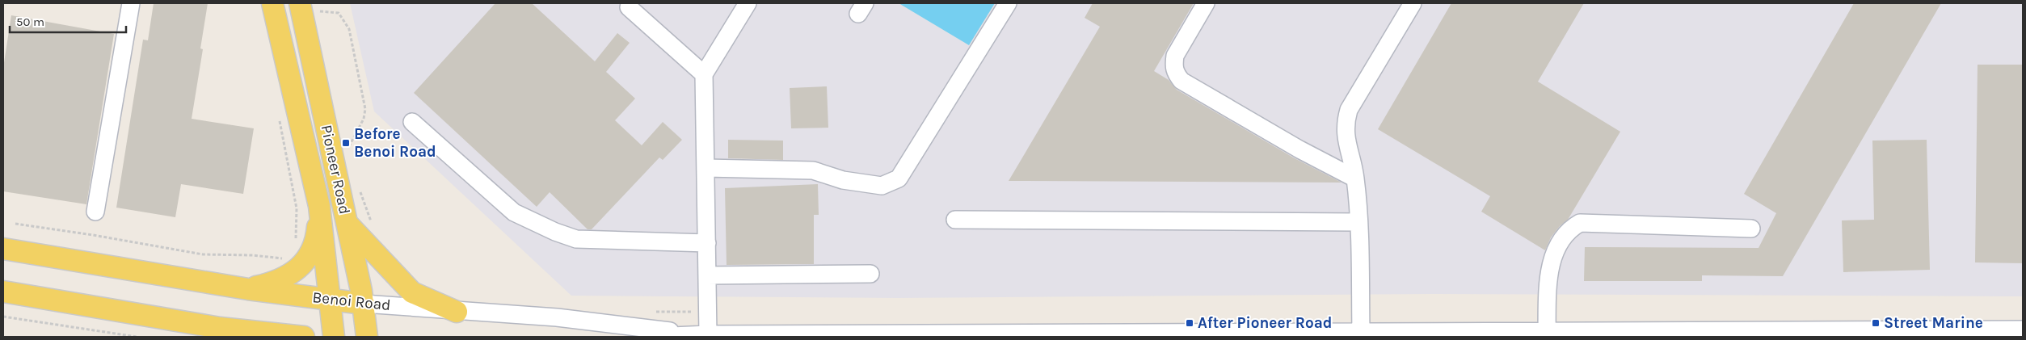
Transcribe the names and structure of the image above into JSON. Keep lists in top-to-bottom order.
{
  "streets": {
    "main road": ["Pioneer Road", "Benoi Road"]
  },
  "crossings": [
    ["Pioneer Road", "Benoi Road"]
  ],
  "places": {
    "transit": ["Before Benoi Road", "After Pioneer Road", "Street Marine"]
  },
  "scale_bar": "50 m"
}
